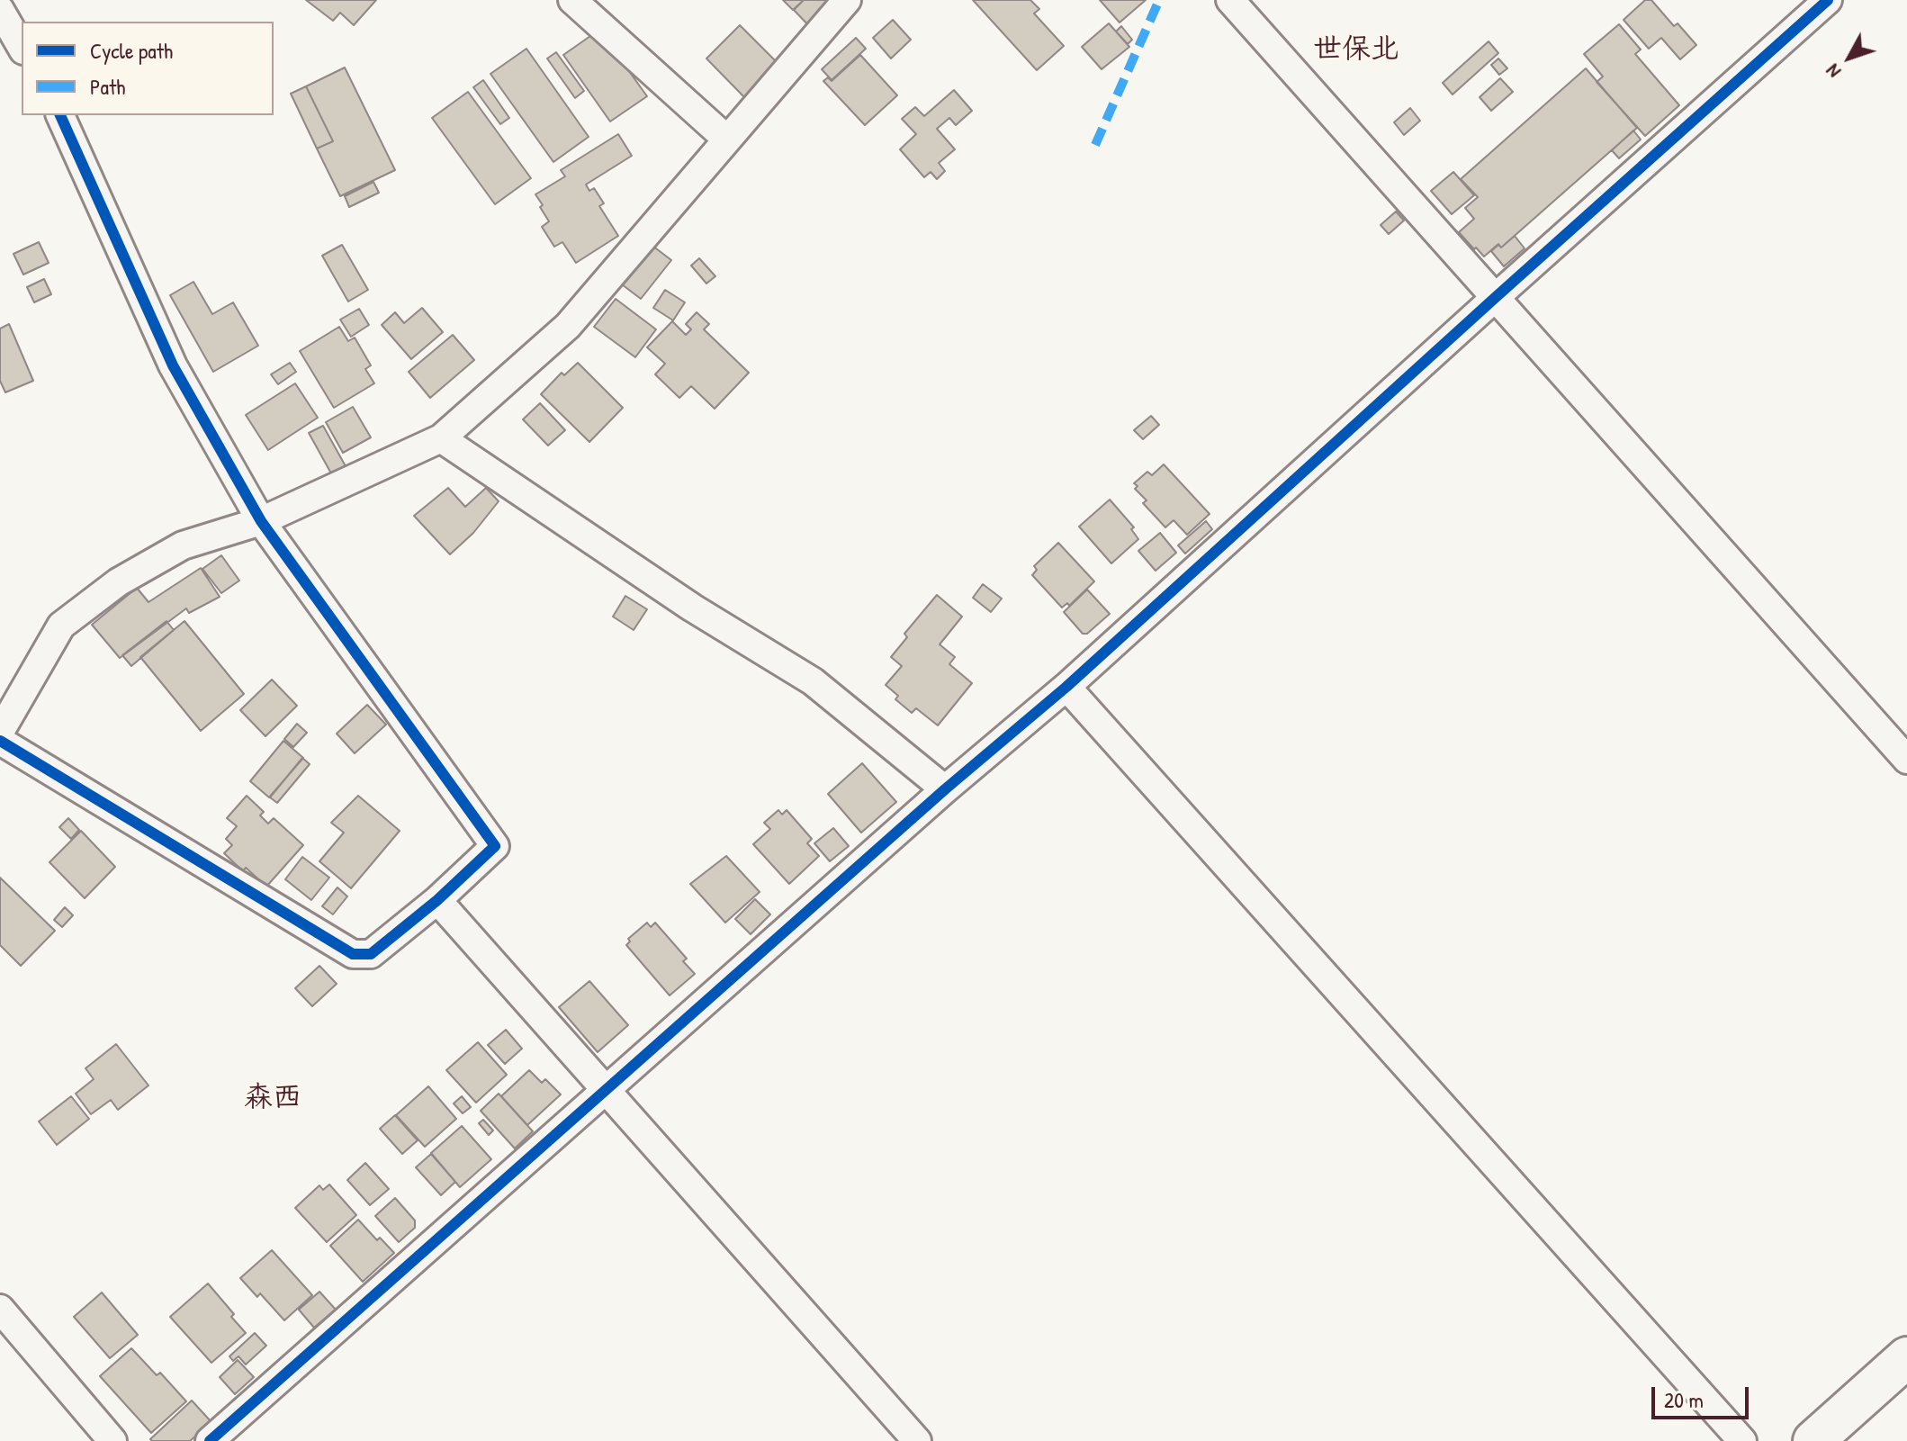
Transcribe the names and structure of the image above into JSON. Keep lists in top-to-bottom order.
{
  "districts": ["世保北", "森西"],
  "legend": ["Cycle path", "Path"],
  "scale_bar": "20 m",
  "north": "bottom left"
}
